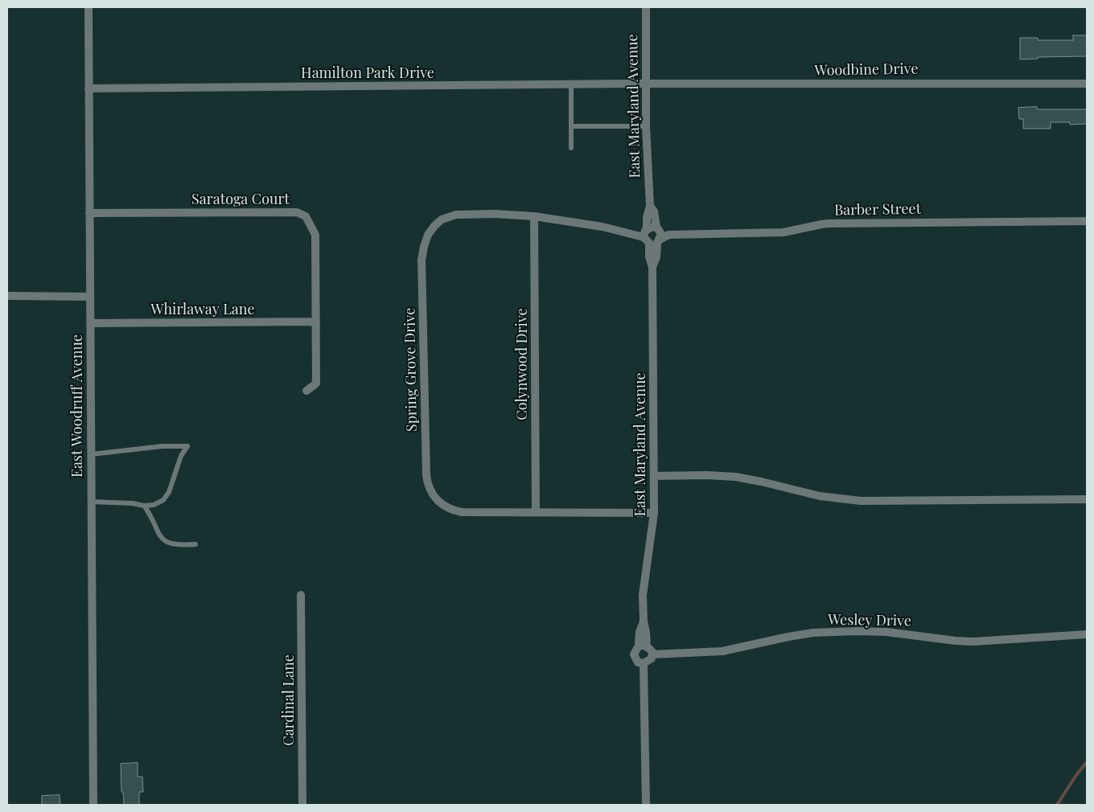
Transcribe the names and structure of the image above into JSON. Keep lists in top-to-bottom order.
{
  "streets": {
    "street": [
      "Woodbine Drive",
      "Hamilton Park Drive",
      "East Maryland Avenue",
      "Saratoga Court",
      "Barber Street",
      "Whirlaway Lane",
      "Colynwood Drive",
      "Spring Grove Drive",
      "East Woodruff Avenue",
      "Wesley Drive",
      "Cardinal Lane"
    ]
  },
  "crossings": [
    ["Woodbine Drive", "Hamilton Park Drive"],
    ["Woodbine Drive", "East Maryland Avenue"],
    ["Hamilton Park Drive", "East Maryland Avenue"],
    ["Hamilton Park Drive", "East Woodruff Avenue"],
    ["East Maryland Avenue", "Barber Street"],
    ["East Maryland Avenue", "Spring Grove Drive"],
    ["East Maryland Avenue", "Wesley Drive"],
    ["Saratoga Court", "Whirlaway Lane"],
    ["Saratoga Court", "East Woodruff Avenue"],
    ["Barber Street", "Spring Grove Drive"],
    ["Whirlaway Lane", "East Woodruff Avenue"],
    ["Colynwood Drive", "Spring Grove Drive"]
  ]
}
